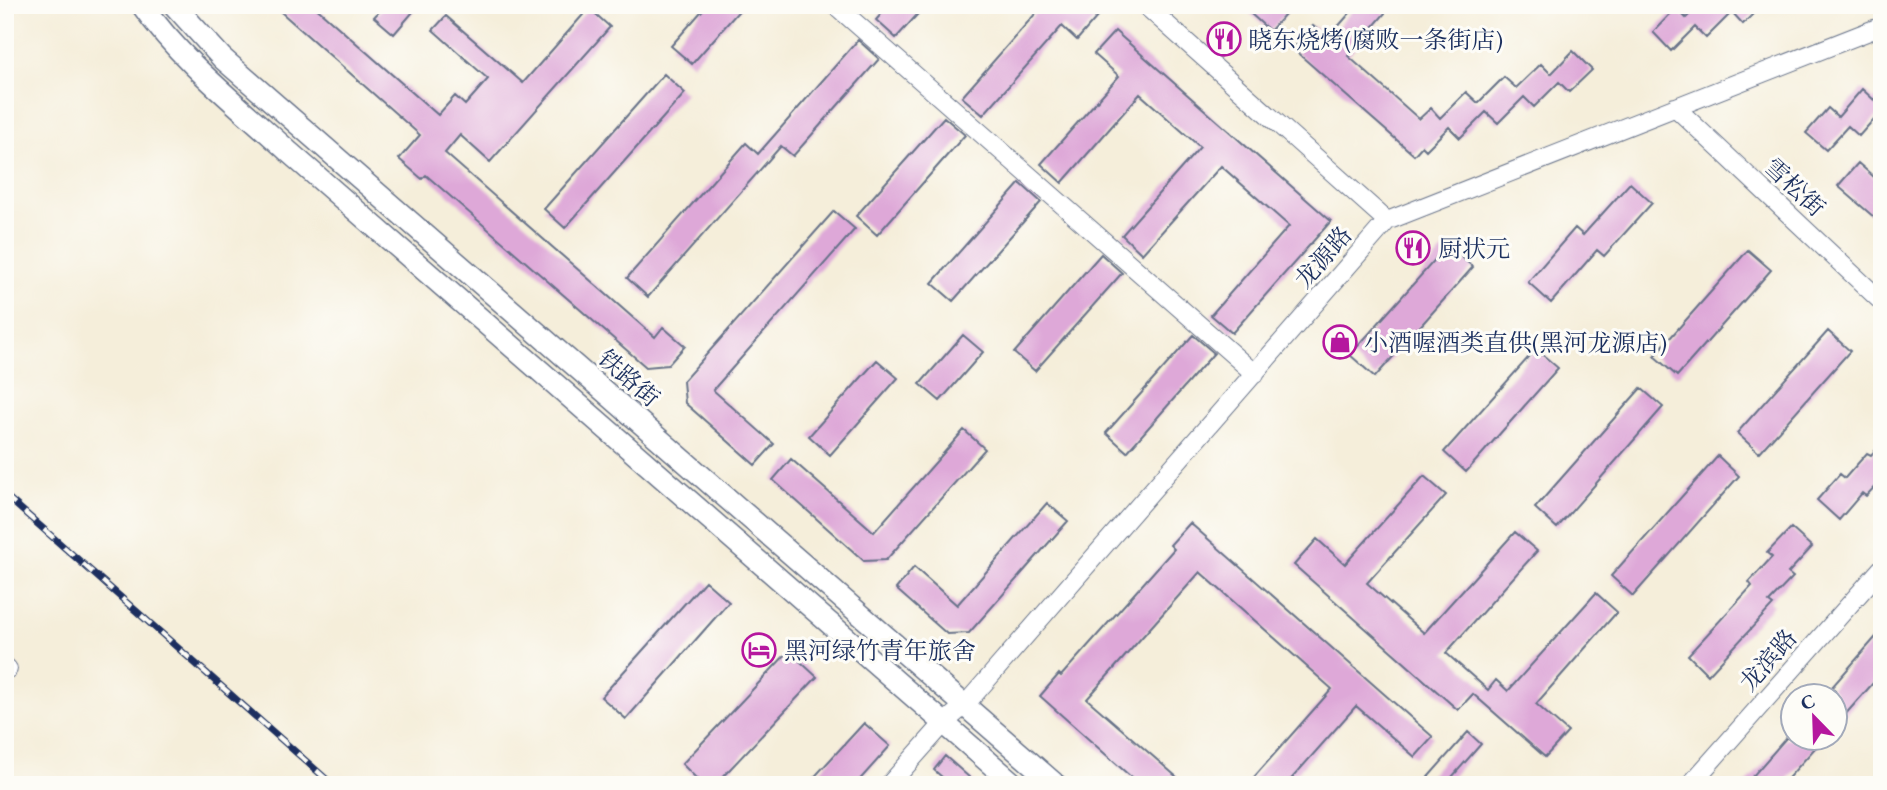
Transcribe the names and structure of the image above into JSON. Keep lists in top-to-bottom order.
{
  "streets": {
    "main road": ["铁路街"],
    "street": ["雪松街", "龙源路", "龙滨路"]
  },
  "crossings": [
    ["雪松街", "龙源路"],
    ["龙源路", "铁路街"]
  ],
  "places": {
    "restaurant": ["晓东烧烤(腐败一条街店)", "厨状元"],
    "shop": ["小酒喔酒类直供(黑河龙源店)"],
    "hotel": ["黑河绿竹青年旅舍"]
  },
  "north": "top left"
}
